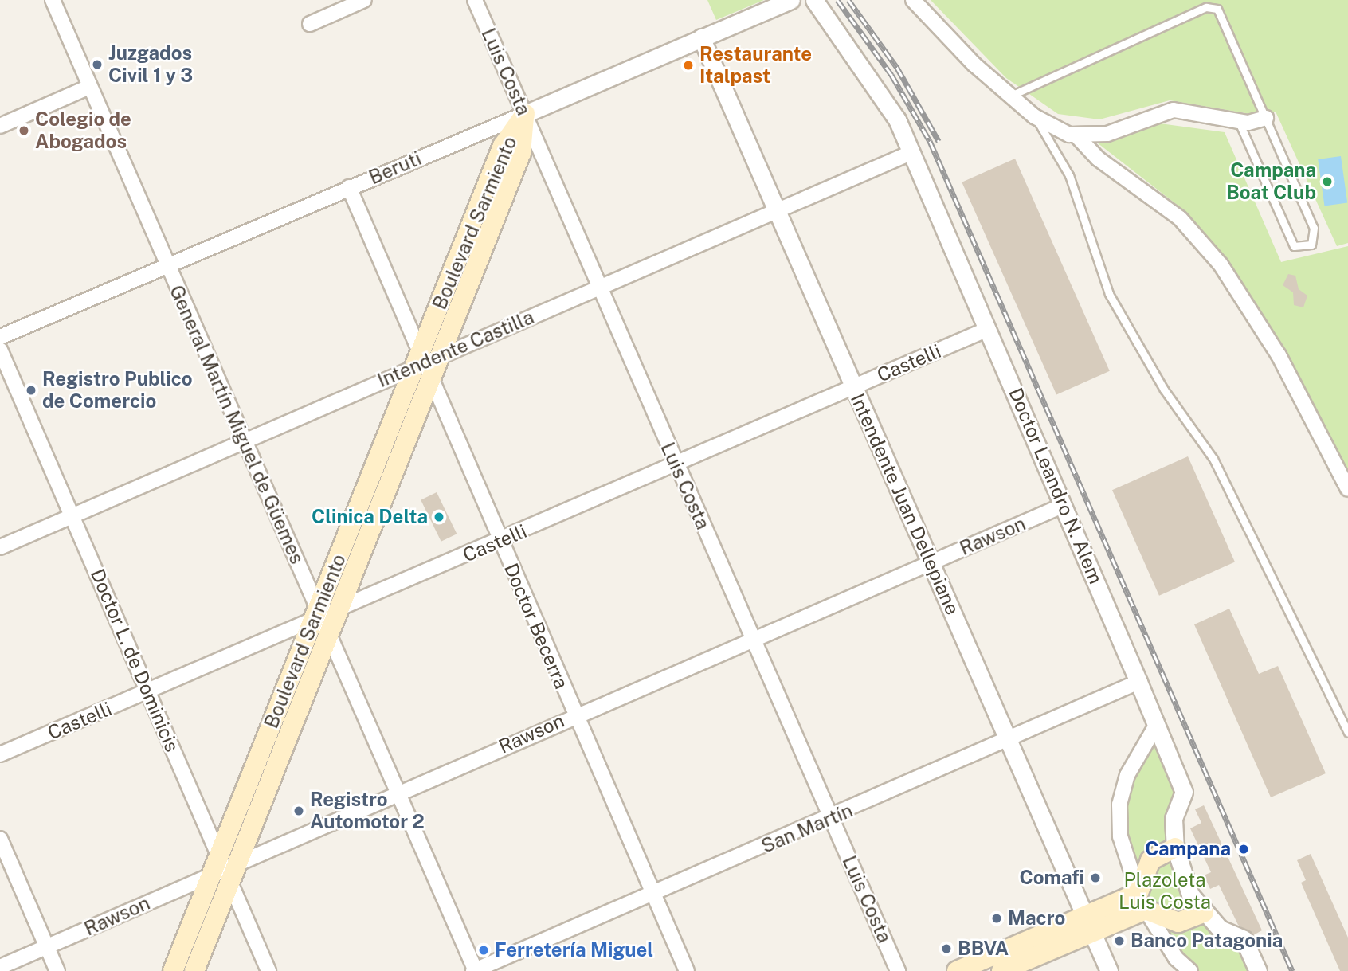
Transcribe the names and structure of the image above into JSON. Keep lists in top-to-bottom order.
{
  "streets": {
    "main road": ["Boulevard Sarmiento"],
    "street": [
      "Luis Costa",
      "Beruti",
      "Intendente Castilla",
      "Castelli",
      "General Martín Miguel de Güemes",
      "Doctor Leandro N. Alem",
      "Intendente Juan Dellepiane",
      "Rawson",
      "Doctor Becerra",
      "Doctor L. de Dominicis",
      "San Martín"
    ]
  },
  "crossings": [
    ["Luis Costa", "Beruti"],
    ["Luis Costa", "Boulevard Sarmiento"],
    ["Luis Costa", "Intendente Castilla"],
    ["Luis Costa", "Castelli"],
    ["Luis Costa", "Rawson"],
    ["Luis Costa", "San Martín"],
    ["Beruti", "Boulevard Sarmiento"],
    ["Beruti", "General Martín Miguel de Güemes"],
    ["Beruti", "Intendente Juan Dellepiane"],
    ["Beruti", "Doctor Becerra"],
    ["Boulevard Sarmiento", "Intendente Castilla"],
    ["Boulevard Sarmiento", "Castelli"],
    ["Boulevard Sarmiento", "General Martín Miguel de Güemes"],
    ["Boulevard Sarmiento", "Rawson"],
    ["Boulevard Sarmiento", "Doctor Becerra"],
    ["Boulevard Sarmiento", "Doctor L. de Dominicis"],
    ["Intendente Castilla", "General Martín Miguel de Güemes"],
    ["Intendente Castilla", "Doctor Leandro N. Alem"],
    ["Intendente Castilla", "Intendente Juan Dellepiane"],
    ["Intendente Castilla", "Doctor Becerra"],
    ["Intendente Castilla", "Doctor L. de Dominicis"],
    ["Castelli", "General Martín Miguel de Güemes"],
    ["Castelli", "Doctor Leandro N. Alem"],
    ["Castelli", "Intendente Juan Dellepiane"],
    ["Castelli", "Doctor Becerra"],
    ["Castelli", "Doctor L. de Dominicis"],
    ["General Martín Miguel de Güemes", "Rawson"],
    ["General Martín Miguel de Güemes", "San Martín"],
    ["Doctor Leandro N. Alem", "Rawson"],
    ["Doctor Leandro N. Alem", "San Martín"],
    ["Intendente Juan Dellepiane", "Rawson"],
    ["Intendente Juan Dellepiane", "San Martín"],
    ["Rawson", "Doctor Becerra"],
    ["Rawson", "Doctor L. de Dominicis"],
    ["Doctor Becerra", "San Martín"]
  ],
  "parks": ["Plazoleta Luis Costa"],
  "places": [
    "Juzgados Civil 1 y 3",
    "Restaurante Italpast",
    "Colegio de Abogados",
    "Campana Boat Club",
    "Registro Publico de Comercio",
    "Clinica Delta",
    "Registro Automotor 2",
    "Campana",
    "Comafi",
    "Macro",
    "Banco Patagonia",
    "BBVA",
    "Ferretería Miguel"
  ]
}
